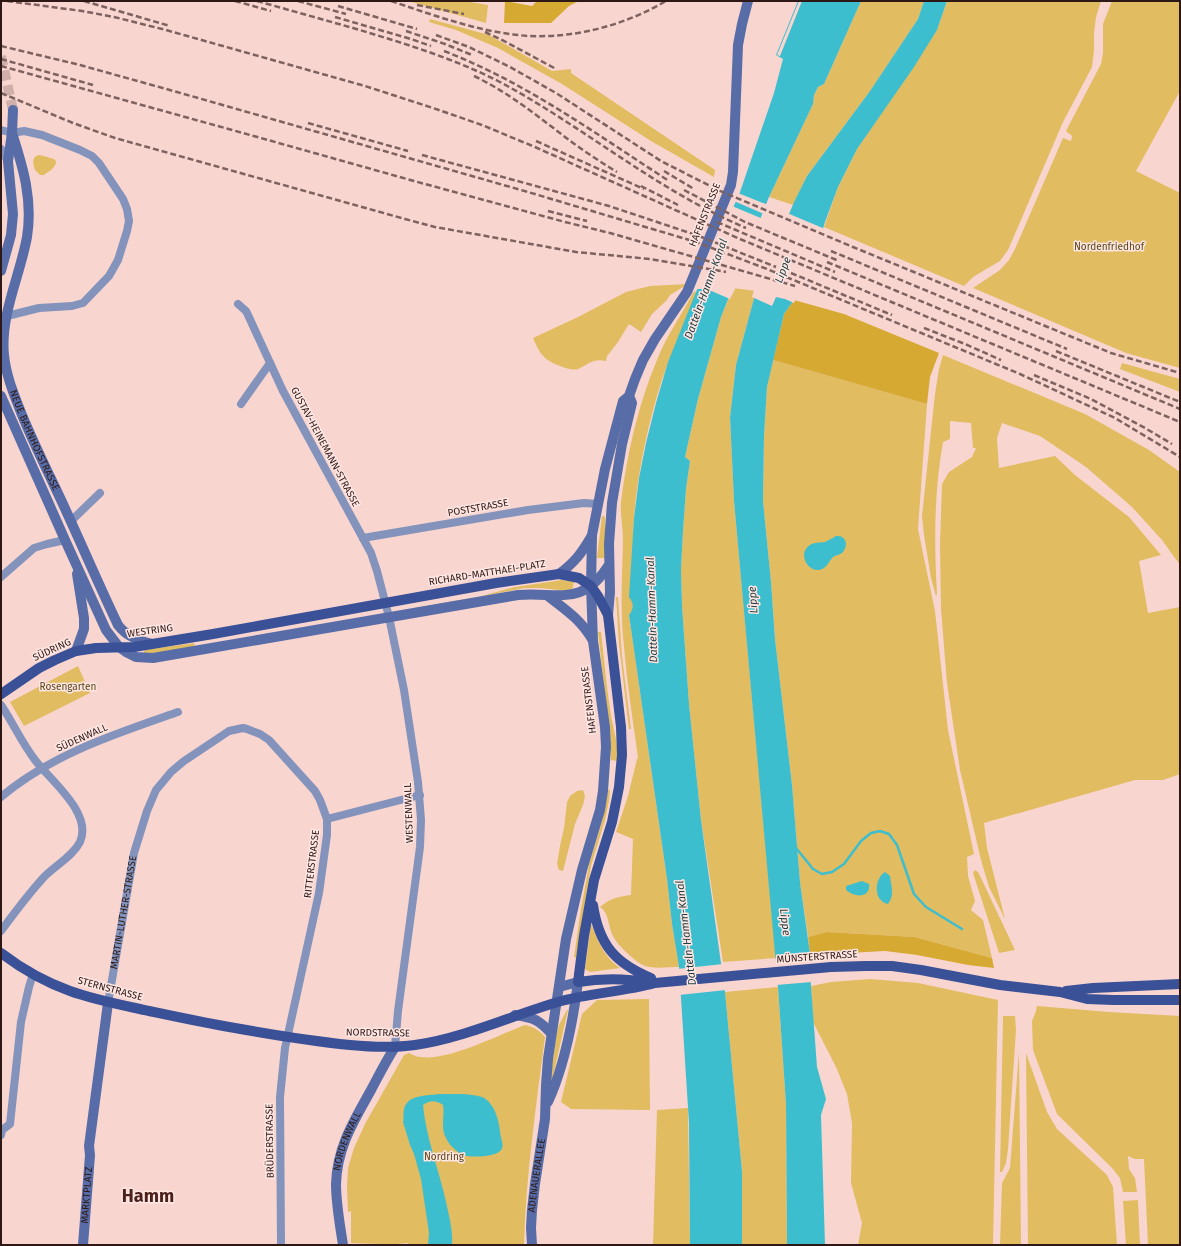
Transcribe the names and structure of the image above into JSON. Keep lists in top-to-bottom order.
{
  "streets": {
    "main road": [
      "HAFENSTRASSE",
      "NEUE BAHNHOFSTRASSE",
      "RICHARD-MATTHAEI-PLATZ",
      "WESTRING",
      "SÜDRING",
      "MARTIN-LUTHER-STRASSE",
      "MÜNSTERSTRASSE",
      "STERNSTRASSE",
      "NORDSTRASSE",
      "NORDENWALL",
      "ADENAUERALLEE",
      "MARKTPLATZ"
    ],
    "street": [
      "GUSTAV-HEINEMANN-STRASSE",
      "POSTSTRASSE",
      "SÜDENWALL",
      "WESTENWALL",
      "RITTERSTRASSE",
      "BRÜDERSTRASSE"
    ]
  },
  "crossings": [
    ["HAFENSTRASSE", "POSTSTRASSE"],
    ["HAFENSTRASSE", "RICHARD-MATTHAEI-PLATZ"],
    ["HAFENSTRASSE", "MÜNSTERSTRASSE"],
    ["HAFENSTRASSE", "NORDSTRASSE"],
    ["HAFENSTRASSE", "ADENAUERALLEE"],
    ["NEUE BAHNHOFSTRASSE", "WESTRING"],
    ["NEUE BAHNHOFSTRASSE", "SÜDRING"],
    ["GUSTAV-HEINEMANN-STRASSE", "POSTSTRASSE"],
    ["GUSTAV-HEINEMANN-STRASSE", "RICHARD-MATTHAEI-PLATZ"],
    ["GUSTAV-HEINEMANN-STRASSE", "WESTRING"],
    ["GUSTAV-HEINEMANN-STRASSE", "WESTENWALL"],
    ["RICHARD-MATTHAEI-PLATZ", "WESTRING"],
    ["RICHARD-MATTHAEI-PLATZ", "WESTENWALL"],
    ["WESTRING", "SÜDRING"],
    ["WESTRING", "WESTENWALL"],
    ["WESTENWALL", "NORDSTRASSE"],
    ["WESTENWALL", "NORDENWALL"],
    ["RITTERSTRASSE", "MARTIN-LUTHER-STRASSE"],
    ["RITTERSTRASSE", "NORDSTRASSE"],
    ["RITTERSTRASSE", "BRÜDERSTRASSE"],
    ["MARTIN-LUTHER-STRASSE", "STERNSTRASSE"],
    ["MARTIN-LUTHER-STRASSE", "MARKTPLATZ"],
    ["MÜNSTERSTRASSE", "NORDSTRASSE"],
    ["MÜNSTERSTRASSE", "ADENAUERALLEE"],
    ["STERNSTRASSE", "NORDSTRASSE"],
    ["NORDSTRASSE", "BRÜDERSTRASSE"],
    ["NORDSTRASSE", "NORDENWALL"],
    ["NORDSTRASSE", "ADENAUERALLEE"]
  ],
  "districts": ["Hamm"],
  "water": ["Lippe", "Datteln-Hamm-Kanal"],
  "parks": ["Nordenfriedhof", "Rosengarten", "Nordring"]
}
